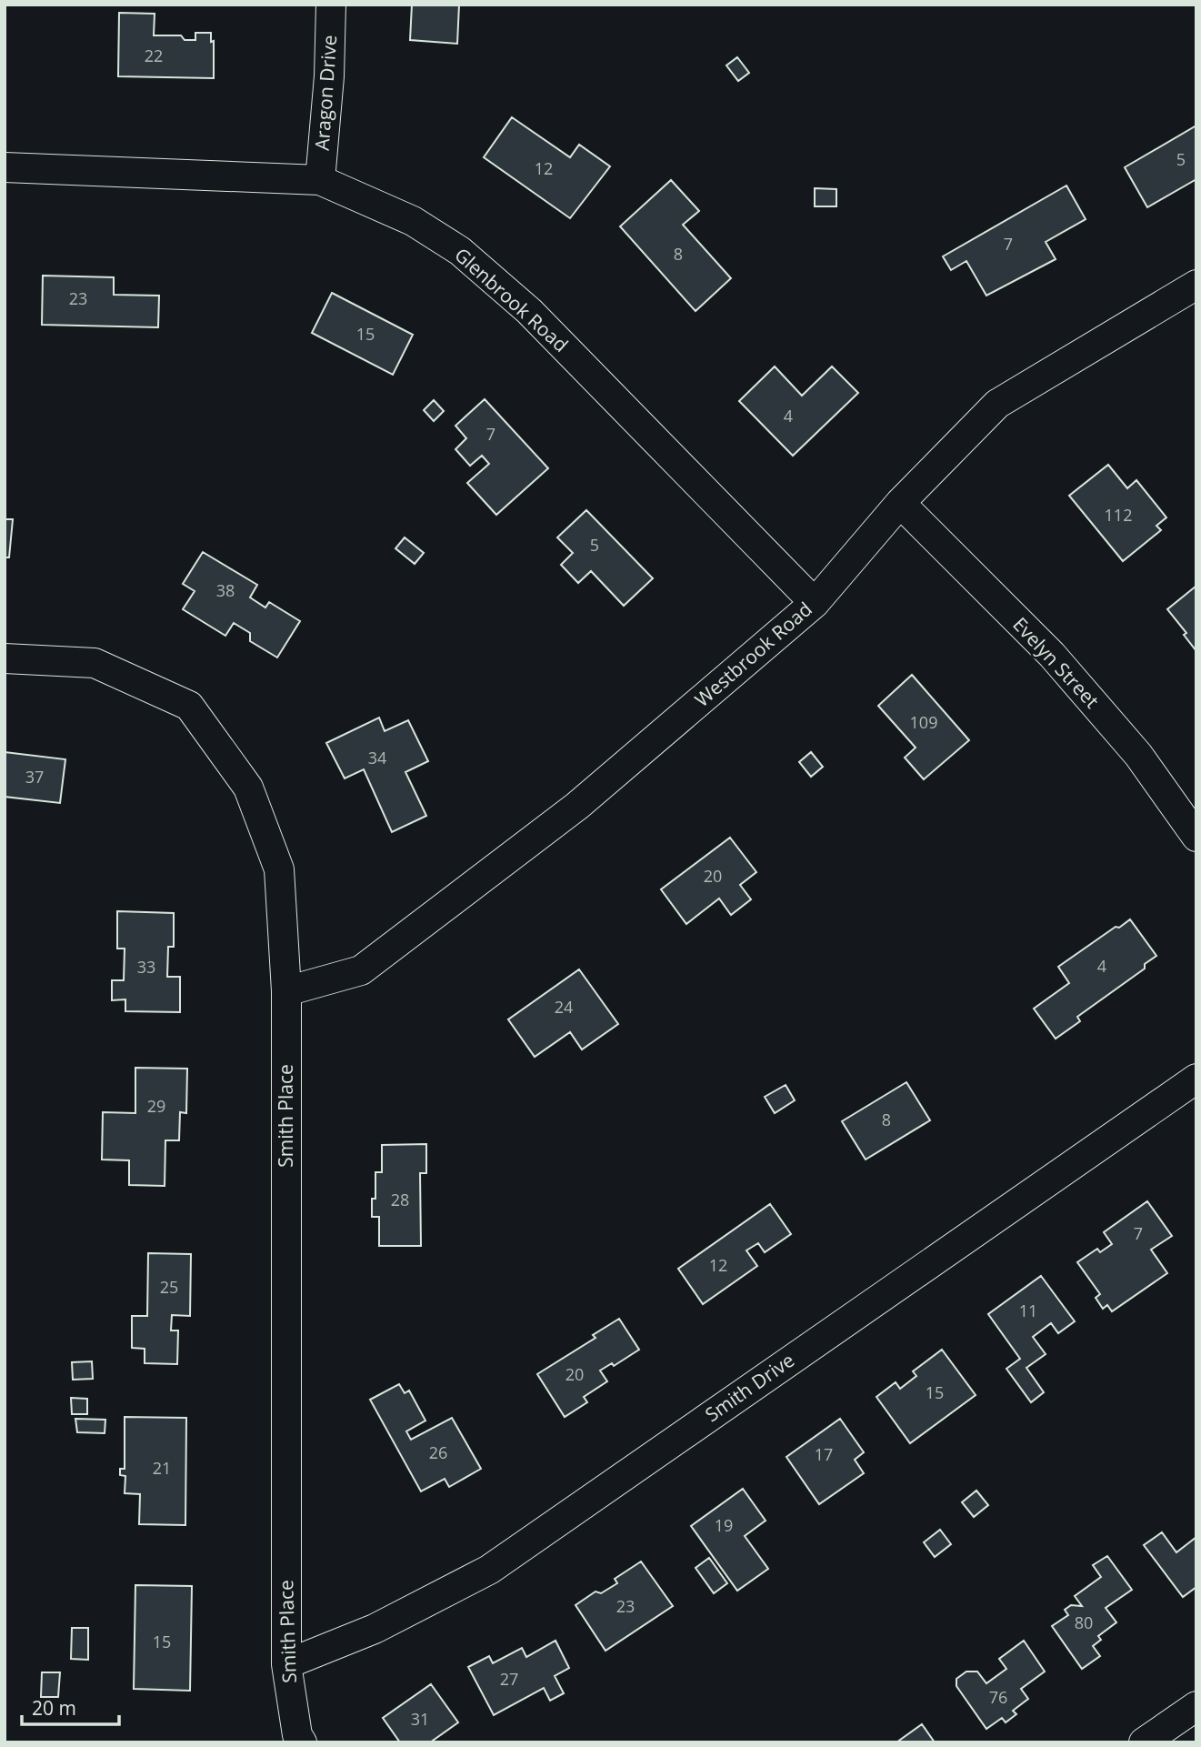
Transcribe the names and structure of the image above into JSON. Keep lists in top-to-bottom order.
{
  "streets": {
    "street": [
      "Aragon Drive",
      "Glenbrook Road",
      "Westbrook Road",
      "Evelyn Street",
      "Smith Place",
      "Smith Drive"
    ]
  },
  "crossings": [
    ["Aragon Drive", "Glenbrook Road"],
    ["Glenbrook Road", "Westbrook Road"],
    ["Westbrook Road", "Evelyn Street"],
    ["Westbrook Road", "Smith Place"],
    ["Smith Place", "Smith Drive"]
  ],
  "house_numbers": [
    "22",
    "5",
    "12",
    "7",
    "8",
    "23",
    "15",
    "4",
    "7",
    "112",
    "5",
    "38",
    "109",
    "34",
    "37",
    "20",
    "4",
    "33",
    "24",
    "29",
    "8",
    "28",
    "7",
    "12",
    "25",
    "11",
    "20",
    "15",
    "26",
    "17",
    "21",
    "19",
    "23",
    "80",
    "15",
    "27",
    "76",
    "31"
  ],
  "scale_bar": "20 m"
}
